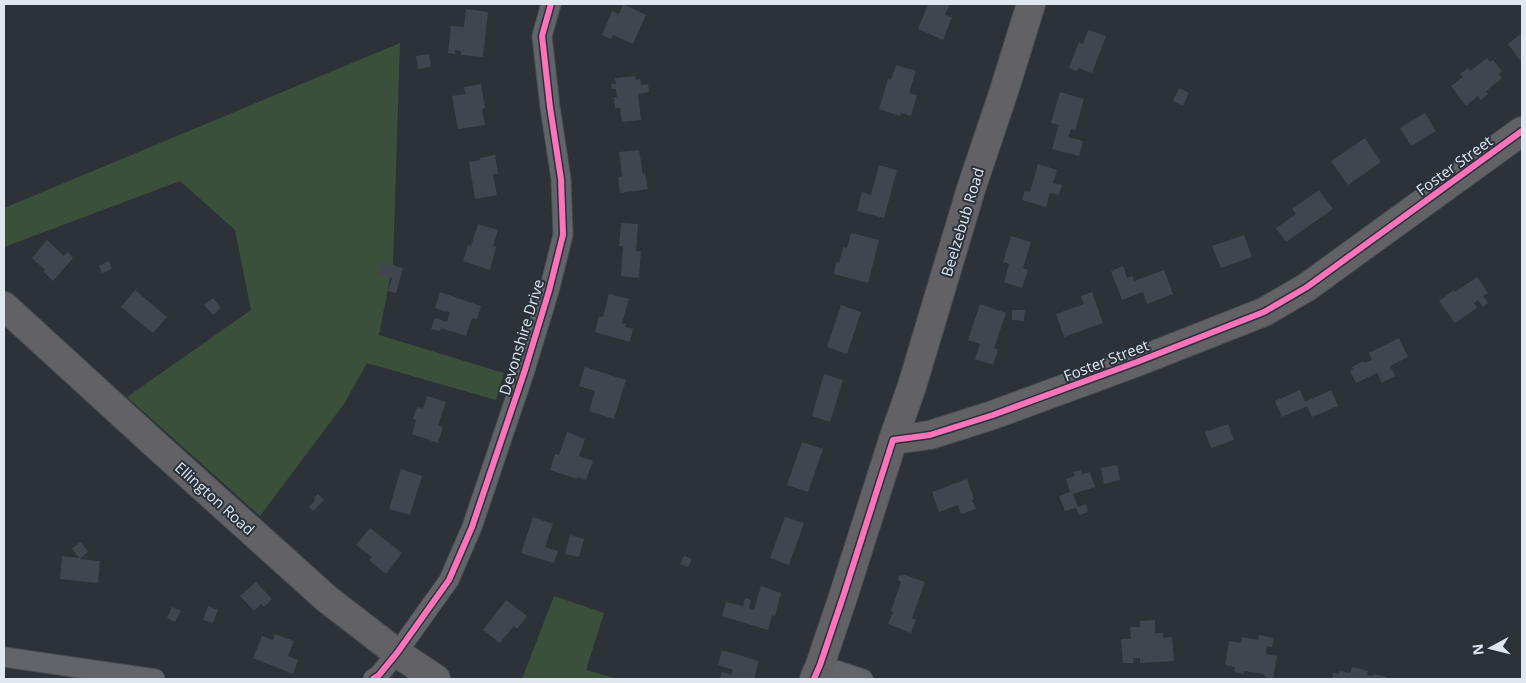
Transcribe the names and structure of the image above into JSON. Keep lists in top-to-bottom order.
{
  "streets": {
    "street": [
      "Foster Street",
      "Beelzebub Road",
      "Devonshire Drive",
      "Ellington Road"
    ]
  },
  "crossings": [
    ["Foster Street", "Beelzebub Road"],
    ["Devonshire Drive", "Ellington Road"]
  ],
  "north": "left"
}
